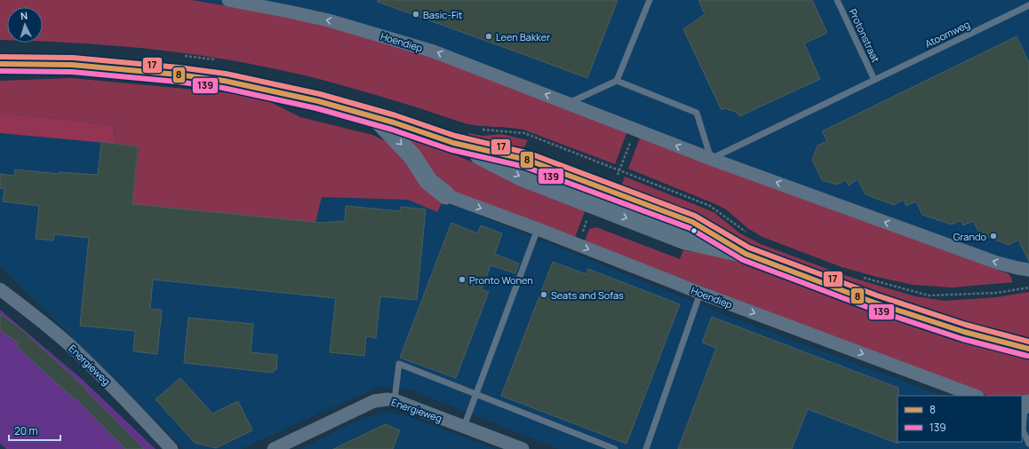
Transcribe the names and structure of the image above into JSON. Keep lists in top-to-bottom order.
{
  "streets": {
    "street": ["Hoendiep", "Energieweg"],
    "lane": ["Atoomweg", "Protonstraat"]
  },
  "crossings": [
    ["Atoomweg", "Protonstraat"]
  ],
  "places": [
    "Basic-Fit",
    "Leen Bakker",
    "Grando",
    "Pronto Wonen",
    "Seats and Sofas"
  ],
  "lines": ["transit line 17", "transit line 8", "transit line 139"],
  "legend": ["8", "139"],
  "scale_bar": "20 m",
  "north": "top"
}
